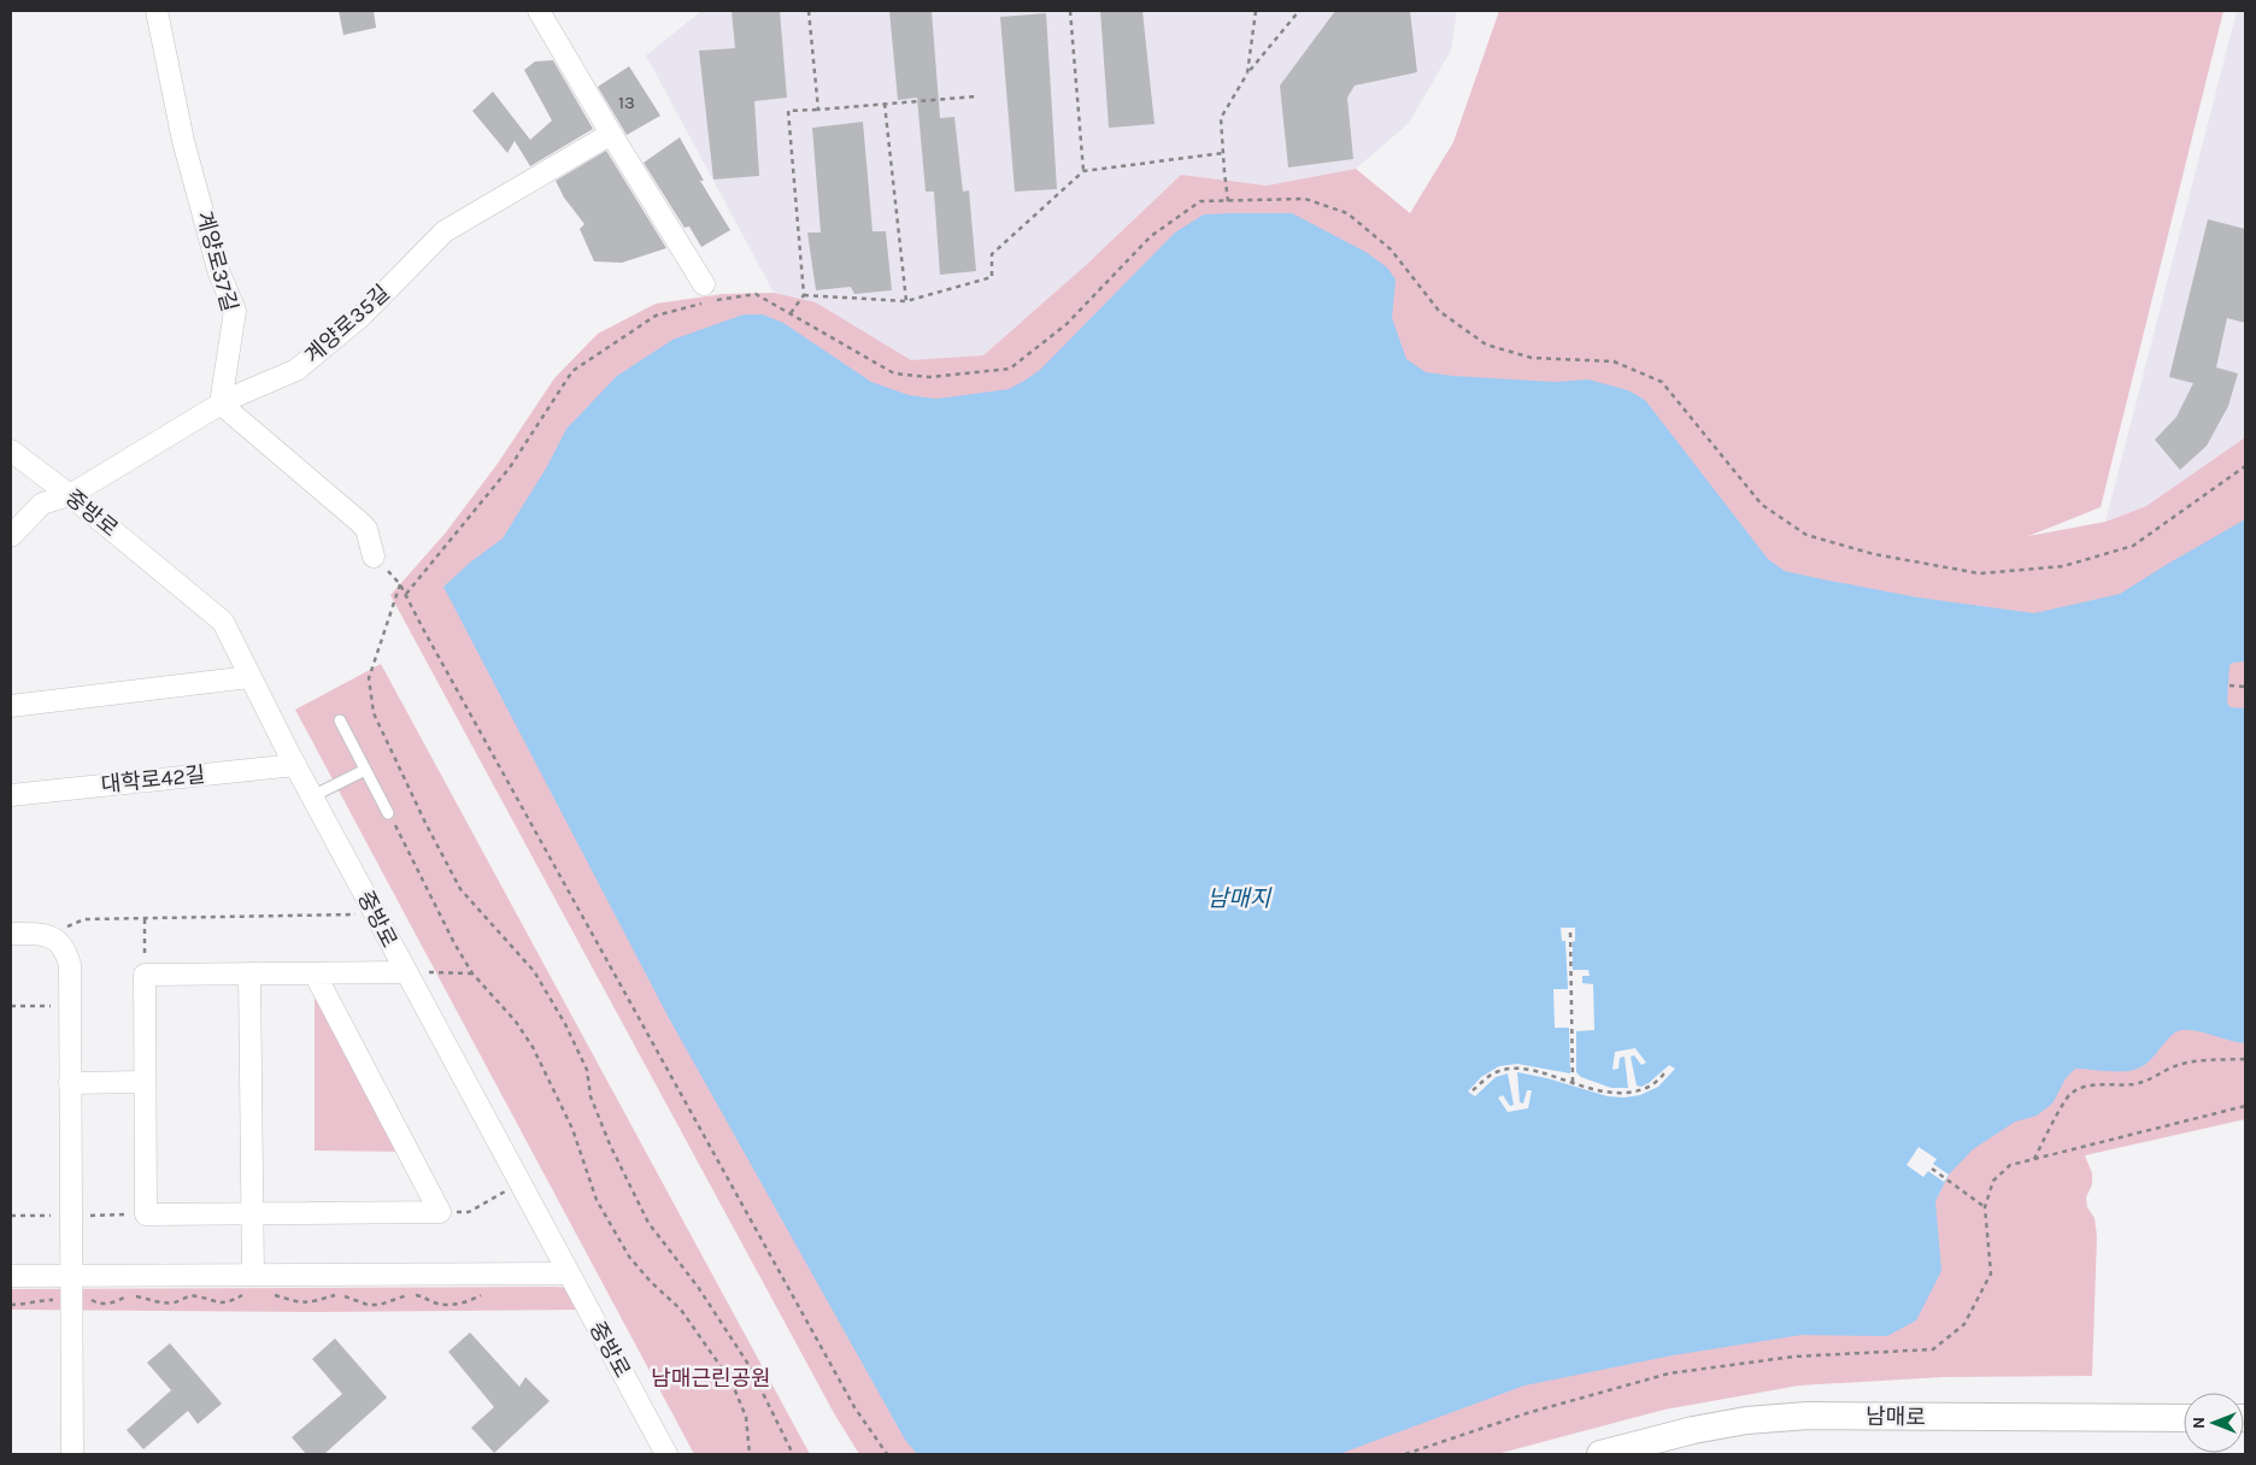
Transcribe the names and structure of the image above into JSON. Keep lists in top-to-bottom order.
{
  "streets": {
    "street": [
      "계양로37길",
      "계양로35길",
      "중방로",
      "대학로42길",
      "남매로"
    ]
  },
  "crossings": [
    ["계양로37길", "계양로35길"],
    ["계양로35길", "중방로"],
    ["중방로", "대학로42길"]
  ],
  "water": ["남매지"],
  "parks": ["남매근린공원"],
  "house_numbers": ["13"],
  "north": "left"
}
